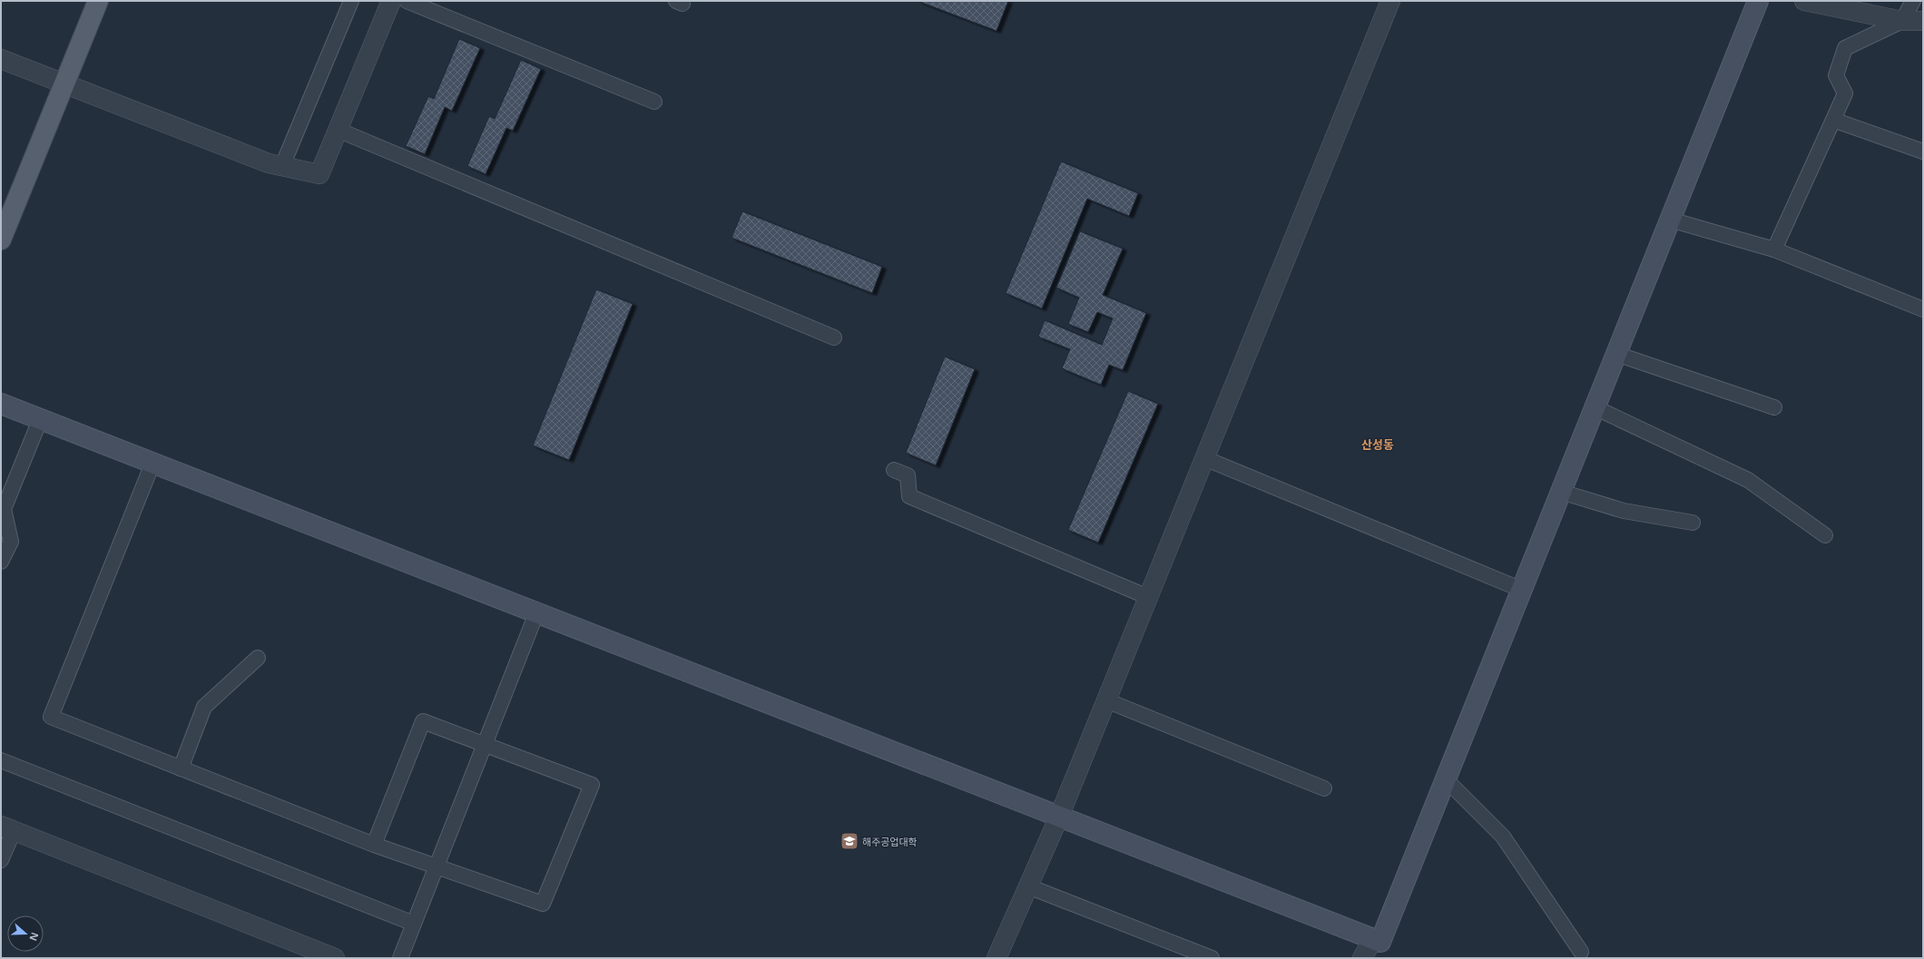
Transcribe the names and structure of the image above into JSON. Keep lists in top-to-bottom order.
{
  "districts": ["산성동"],
  "places": {
    "school or university": ["해주공업대학"]
  },
  "north": "right"
}
